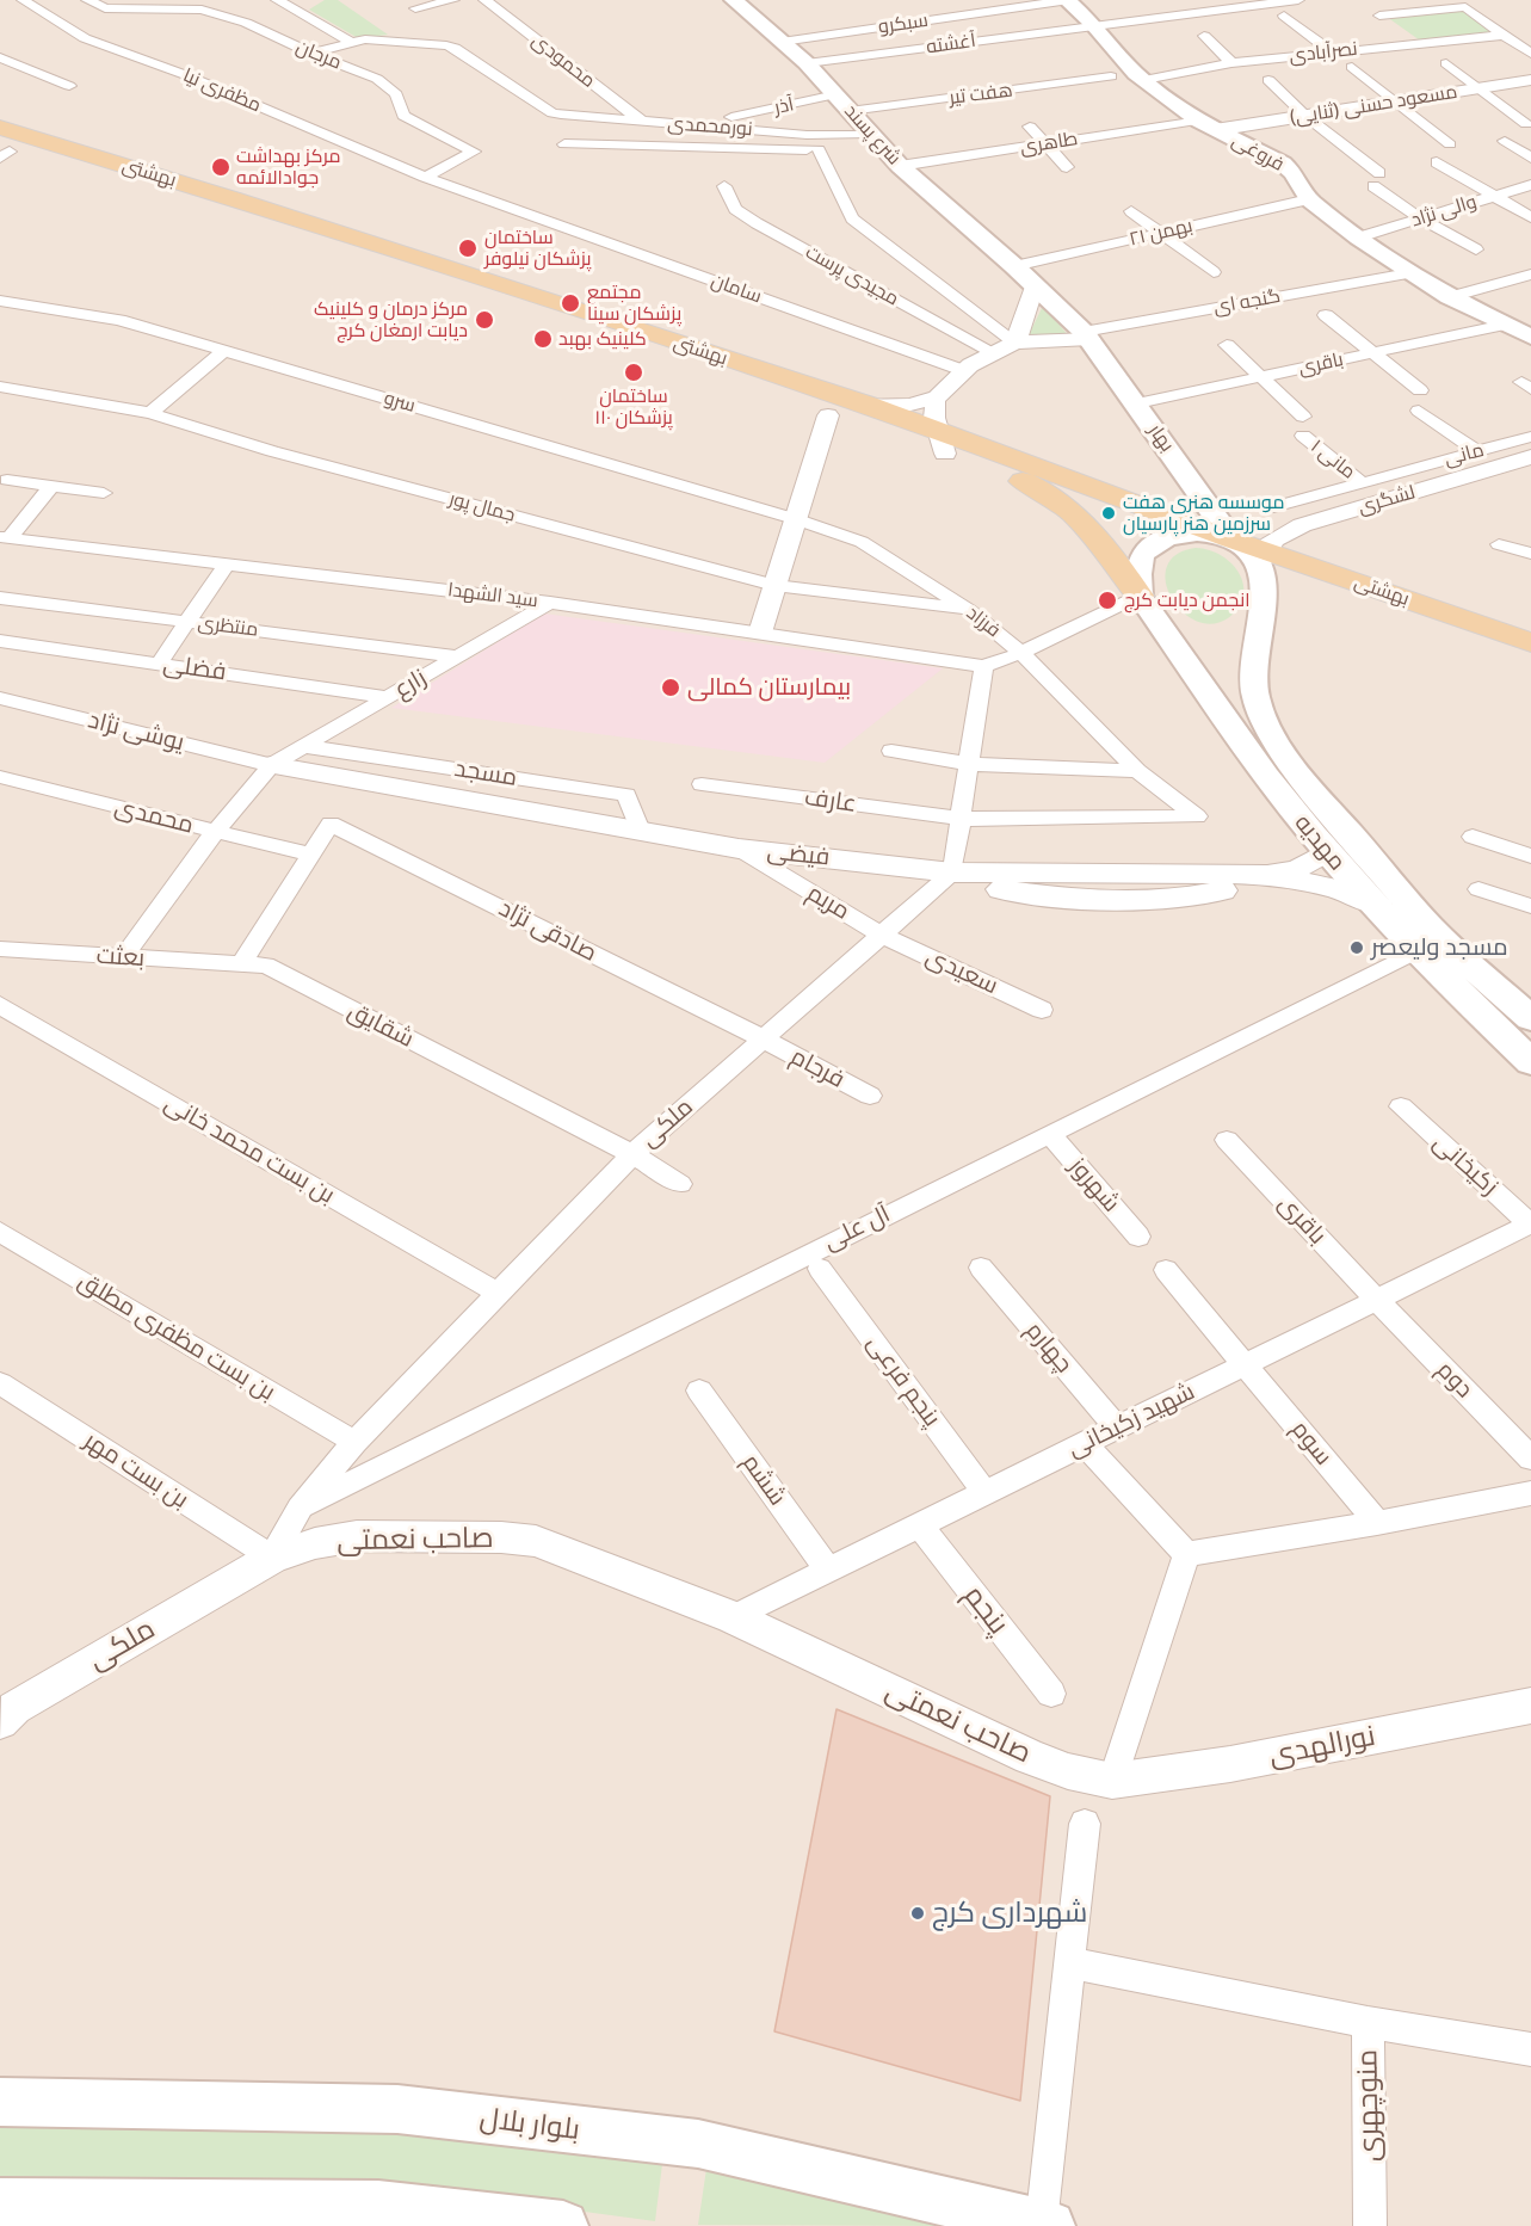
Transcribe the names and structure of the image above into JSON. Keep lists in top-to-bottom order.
{
  "streets": {
    "main road": [
      "شرع پسند",
      "فروغی",
      "بهشتى",
      "بهار",
      "بهشتی",
      "مهدیه",
      "بلوار بلال"
    ],
    "street": [
      "سبکرو",
      "آغشته",
      "نصرآبادی",
      "مرجان",
      "محمودی",
      "مظفری نیا",
      "هفت تیر",
      "مسعود حسنی (ثنایی)",
      "آذر",
      "نورمحمدی",
      "طاهری",
      "والی نژاد",
      "۲۱ بهمن",
      "مجیدی پرست",
      "سامان",
      "گنجه ای",
      "باقری",
      "سرو",
      "مانی",
      "مانی ۱",
      "لشگری",
      "جمال پور",
      "سید الشهدا",
      "فرزاد",
      "منتظری",
      "فضلی",
      "زارع",
      "یوشی نژاد",
      "مسجد",
      "عارف",
      "محمدی",
      "فیضی",
      "مریم",
      "صادقی نژاد",
      "بعثت",
      "سعیدی",
      "شقایق",
      "فرجام",
      "ملکی",
      "بن بست محمد خانی",
      "زکیخانی",
      "شهروز",
      "آل علی",
      "بن بست مظفری مطلق",
      "چهارم",
      "دوم",
      "پنجم فرعی",
      "شهید زکیخانی",
      "سوم",
      "بن بست مهر",
      "ششم",
      "صاحب نعمتی",
      "پنجم",
      "نورالهدی",
      "منوچهری"
    ]
  },
  "crossings": [
    ["سبکرو", "شرع پسند"],
    ["سبکرو", "فروغی"],
    ["آغشته", "شرع پسند"],
    ["آغشته", "فروغی"],
    ["نصرآبادی", "فروغی"],
    ["مرجان", "مظفری نیا"],
    ["مرجان", "سامان"],
    ["محمودی", "نورمحمدی"],
    ["مظفری نیا", "سامان"],
    ["هفت تیر", "شرع پسند"],
    ["مسعود حسنی (ثنایی)", "طاهری"],
    ["مسعود حسنی (ثنایی)", "فروغی"],
    ["آذر", "شرع پسند"],
    ["نورمحمدی", "شرع پسند"],
    ["شرع پسند", "طاهری"],
    ["شرع پسند", "۲۱ بهمن"],
    ["شرع پسند", "بهار"],
    ["طاهری", "فروغی"],
    ["فروغی", "والی نژاد"],
    ["فروغی", "۲۱ بهمن"],
    ["فروغی", "گنجه ای"],
    ["فروغی", "باقری"],
    ["بهشتى", "بهار"],
    ["بهشتى", "مهدیه"],
    ["۲۱ بهمن", "بهار"],
    ["گنجه ای", "بهار"],
    ["باقری", "بهار"],
    ["باقری", "دوم"],
    ["باقری", "شهید زکیخانی"],
    ["سرو", "فرزاد"],
    ["مانی", "مانی ۱"],
    ["لشگری", "بهشتی"],
    ["لشگری", "مهدیه"],
    ["جمال پور", "فرزاد"],
    ["بهشتی", "مهدیه"],
    ["سید الشهدا", "زارع"],
    ["فرزاد", "عارف"],
    ["منتظری", "زارع"],
    ["فضلی", "زارع"],
    ["زارع", "یوشی نژاد"],
    ["زارع", "مسجد"],
    ["زارع", "فیضی"],
    ["یوشی نژاد", "فیضی"],
    ["مسجد", "فیضی"],
    ["محمدی", "صادقی نژاد"],
    ["مهدیه", "آل علی"],
    ["فیضی", "مریم"],
    ["فیضی", "ملکی"],
    ["مریم", "سعیدی"],
    ["مریم", "ملکی"],
    ["صادقی نژاد", "فرجام"],
    ["صادقی نژاد", "ملکی"],
    ["بعثت", "شقایق"],
    ["سعیدی", "ملکی"],
    ["شقایق", "ملکی"],
    ["فرجام", "ملکی"],
    ["ملکی", "بن بست محمد خانی"],
    ["ملکی", "آل علی"],
    ["ملکی", "بن بست مظفری مطلق"],
    ["ملکی", "بن بست مهر"],
    ["ملکی", "صاحب نعمتی"],
    ["زکیخانی", "شهید زکیخانی"],
    ["شهروز", "آل علی"],
    ["چهارم", "شهید زکیخانی"],
    ["دوم", "شهید زکیخانی"],
    ["پنجم فرعی", "شهید زکیخانی"],
    ["شهید زکیخانی", "سوم"],
    ["شهید زکیخانی", "ششم"],
    ["شهید زکیخانی", "صاحب نعمتی"],
    ["شهید زکیخانی", "پنجم"],
    ["بن بست مهر", "صاحب نعمتی"],
    ["صاحب نعمتی", "نورالهدی"]
  ],
  "places": [
    "مرکز بهداشت جوادالائمه",
    "ساختمان پزشکان نیلوفر",
    "مجتمع پزشکان سینا",
    "مرکز درمان و کلینیک دیابت ارمغان کرج",
    "کلینیک بهبد",
    "ساختمان پزشکان ۱۱۰",
    "موسسه هنری هفت سرزمین هنر پارسیان",
    "انجمن دیابت کرج",
    "بیمارستان کمالی",
    "مسجد ولیعصر",
    "شهرداری کرج"
  ]
}
